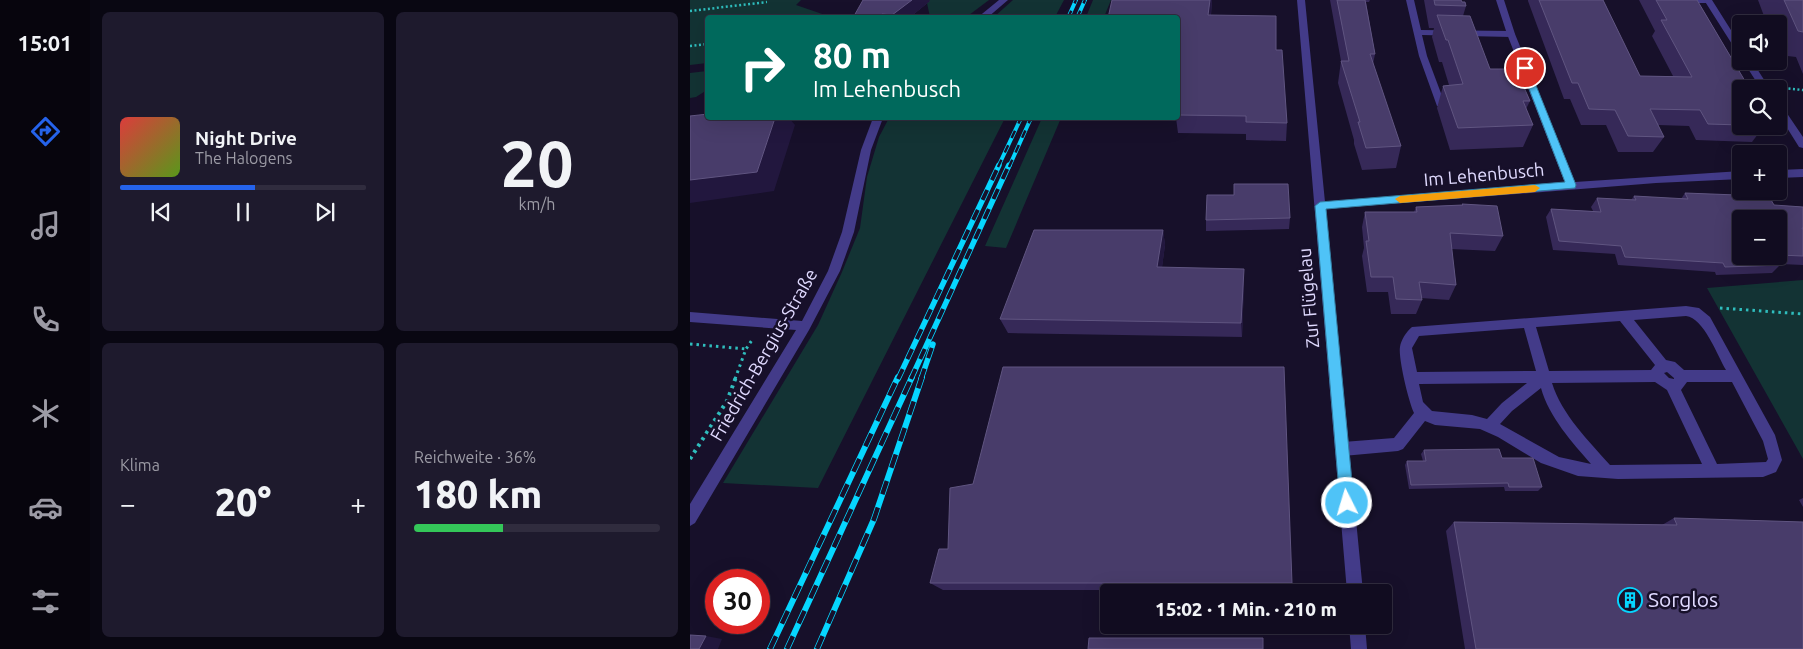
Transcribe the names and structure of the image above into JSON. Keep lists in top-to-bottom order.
{
  "streets": {
    "street": ["Im Lehenbusch", "Zur Flügelau", "Friedrich-Bergius-Straße"]
  },
  "crossings": [
    ["Im Lehenbusch", "Zur Flügelau"]
  ],
  "places": {
    "building": ["Sorglos"]
  },
  "page": {
    "tabs": "15:01",
    "tile": [
      ["20", "km/h"],
      "Klima",
      ["Reichweite · 36%", "180 km"]
    ],
    "map_buttons": ["+", "−"],
    "turn": ["80 m", "Im Lehenbusch"],
    "song": ["Night Drive", "The Halogens"],
    "heat": ["−", "20°", "+"],
    "limit": "30",
    "trip": "15:02 · 1 Min. · 210 m"
  }
}
